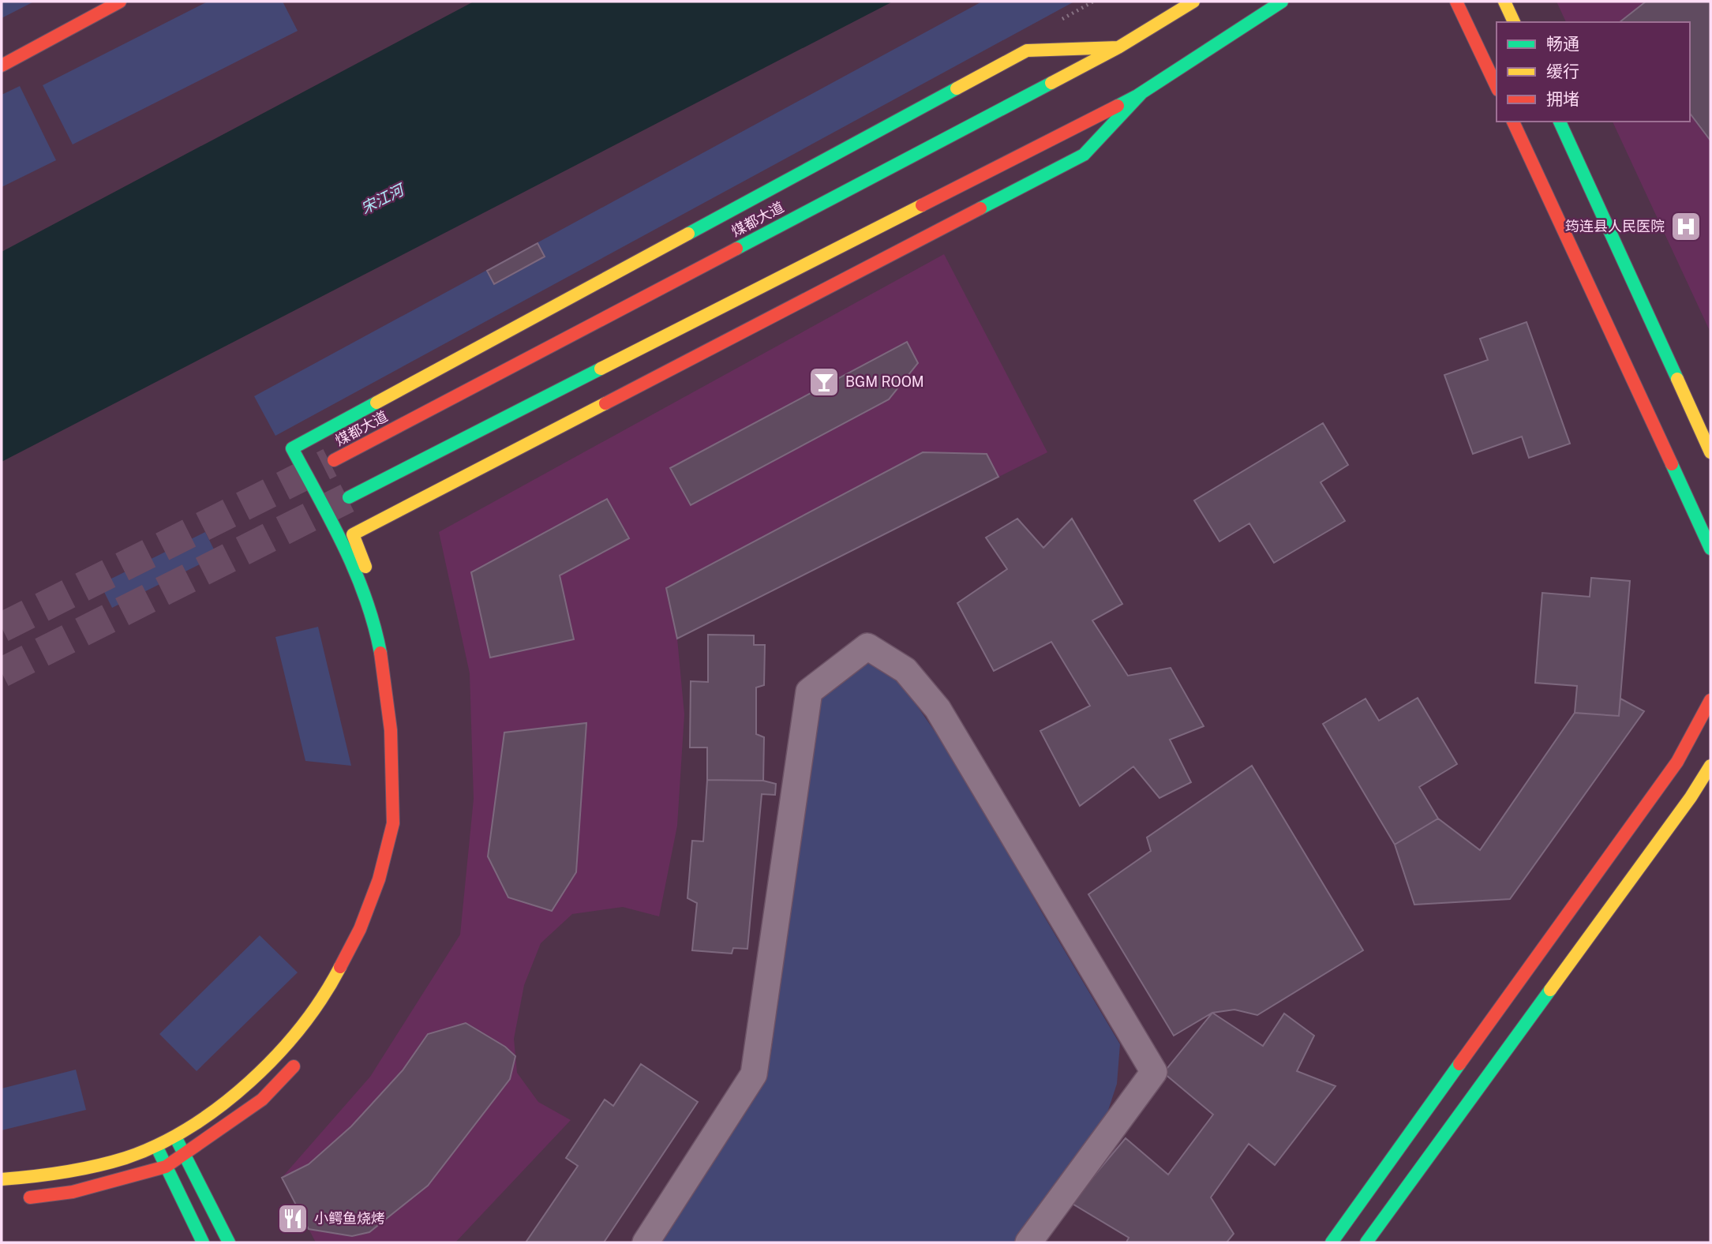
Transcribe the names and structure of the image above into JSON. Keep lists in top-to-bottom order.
{
  "streets": {
    "street": ["煤都大道"]
  },
  "water": ["宋江河"],
  "places": {
    "hospital": ["筠连县人民医院"],
    "bar": ["BGM ROOM"],
    "restaurant": ["小鳄鱼烧烤"]
  },
  "legend": ["畅通", "缓行", "拥堵"]
}
